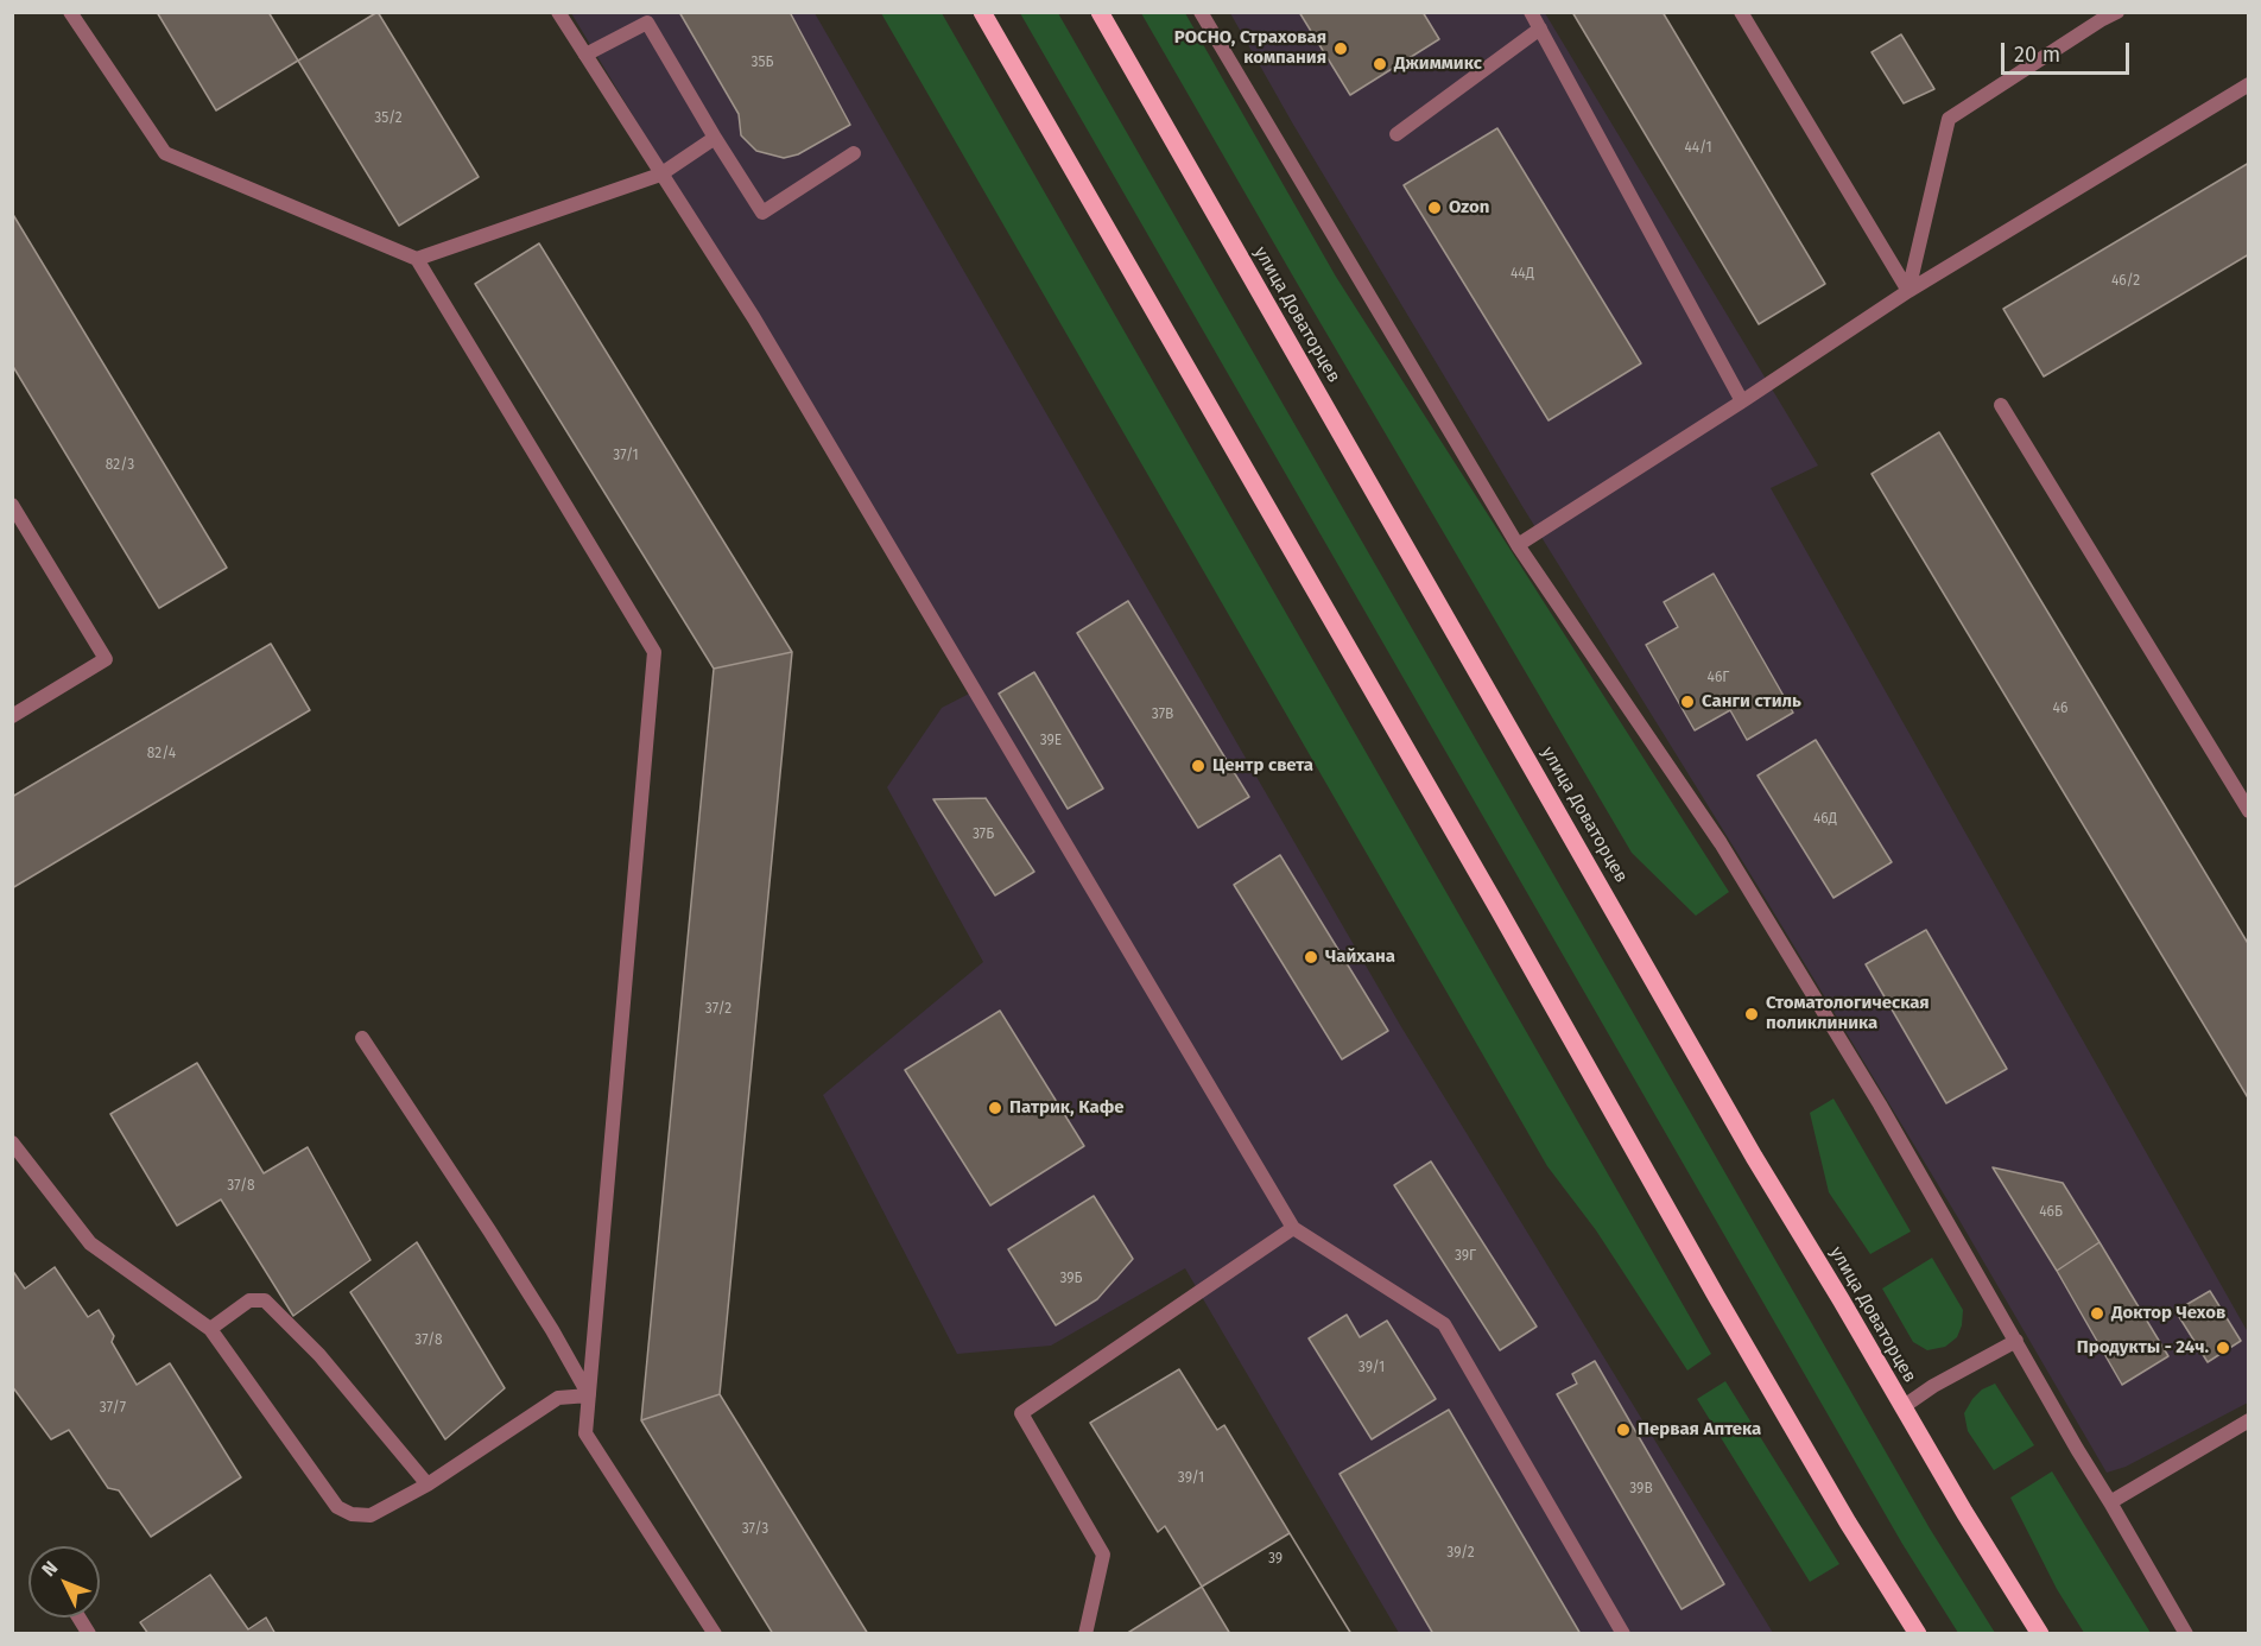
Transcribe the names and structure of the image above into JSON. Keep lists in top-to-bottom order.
{
  "streets": {
    "main road": ["улица Доваторцев"]
  },
  "places": [
    "РОСНО, Страховая компания",
    "Джиммикс",
    "Ozon",
    "Санги стиль",
    "Центр света",
    "Чайхана",
    "Стоматологическая поликлиника",
    "Патрик, Кафе",
    "Доктор Чехов",
    "Продукты - 24ч.",
    "Первая Аптека"
  ],
  "house_numbers": [
    "35Б",
    "35/2",
    "44/1",
    "44Д",
    "46/2",
    "37/1",
    "82/3",
    "46Г",
    "46",
    "37В",
    "39Е",
    "82/4",
    "46Д",
    "37Б",
    "37/2",
    "37/8",
    "46Б",
    "39Г",
    "39Б",
    "37/8",
    "39/1",
    "37/7",
    "39/1",
    "39В",
    "37/3",
    "39/2",
    "39"
  ],
  "scale_bar": "20 m",
  "north": "top left"
}
